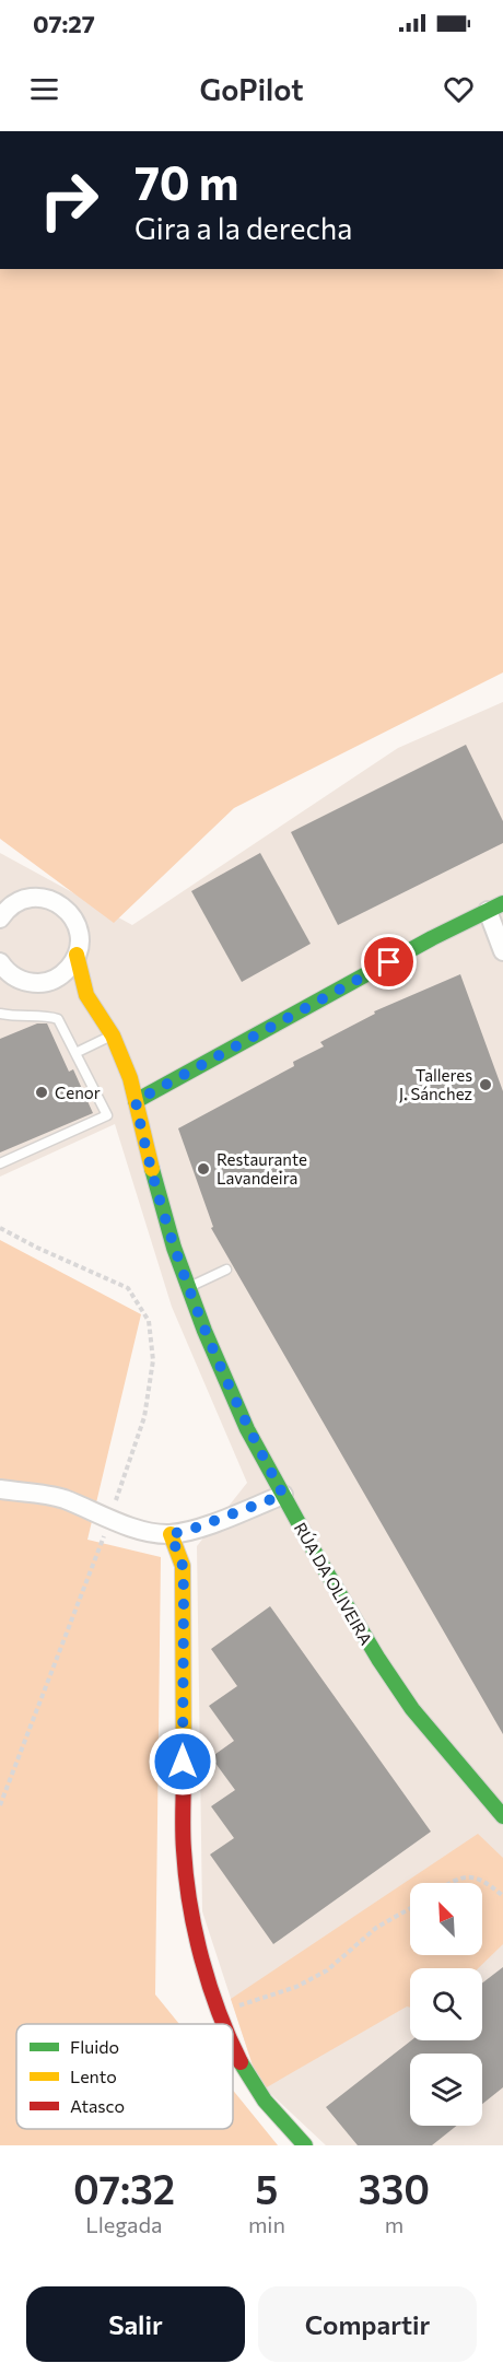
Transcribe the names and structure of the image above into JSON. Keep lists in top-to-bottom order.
{
  "streets": {
    "street": ["RÚA DA OLIVEIRA"]
  },
  "places": ["Talleres J. Sánchez", "Cenor", "Restaurante Lavandeira"],
  "legend": ["Fluido", "Lento", "Atasco"],
  "north": "top left",
  "page": {
    "status": "07:27",
    "header": "GoPilot",
    "turn": ["70 m", "Gira a la derecha"],
    "eta": [
      "07:32",
      "Llegada",
      "5",
      "min",
      "330",
      "m"
    ],
    "buttons": ["Salir", "Compartir"]
  }
}
